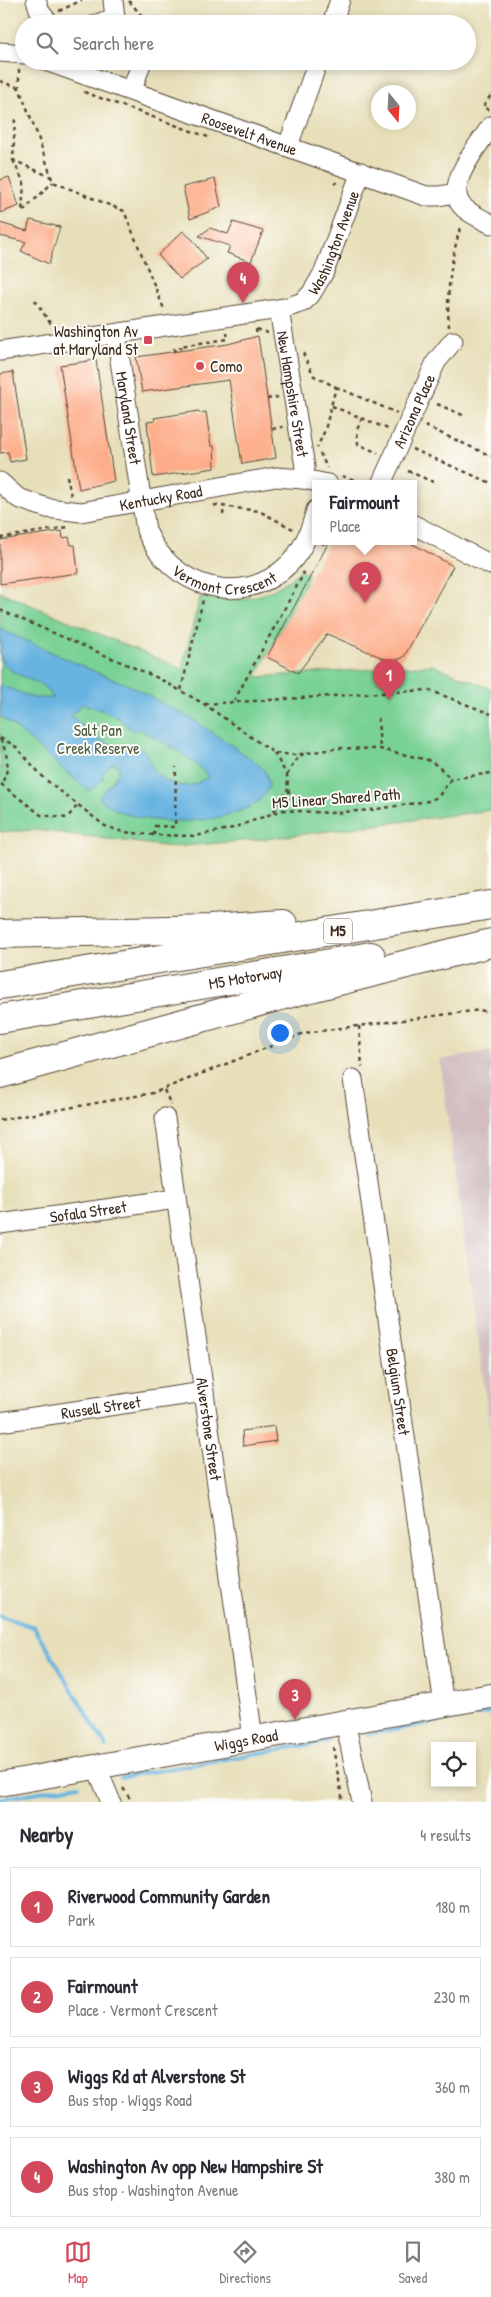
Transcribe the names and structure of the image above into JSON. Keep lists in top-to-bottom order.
{
  "streets": {
    "highway": ["M5", "M5 Motorway"],
    "main road": ["Wiggs Road"],
    "street": [
      "Roosevelt Avenue",
      "Washington Avenue",
      "New Hampshire Street",
      "Arizona Place",
      "Maryland Street",
      "Kentucky Road",
      "Vermont Crescent",
      "Sofala Street",
      "Belgium Street",
      "Russell Street",
      "Alverstone Street"
    ],
    "path": ["M5 Linear Shared Path"]
  },
  "crossings": [
    ["Roosevelt Avenue", "Washington Avenue"],
    ["Washington Avenue", "New Hampshire Street"],
    ["Washington Avenue", "Maryland Street"],
    ["New Hampshire Street", "Kentucky Road"],
    ["Maryland Street", "Kentucky Road"],
    ["Maryland Street", "Vermont Crescent"],
    ["Kentucky Road", "Vermont Crescent"],
    ["Sofala Street", "Alverstone Street"],
    ["Belgium Street", "Wiggs Road"],
    ["Russell Street", "Alverstone Street"],
    ["Alverstone Street", "Wiggs Road"]
  ],
  "parks": ["Salt Pan Creek Reserve"],
  "places": {
    "transit": ["Washington Av at Maryland St"],
    "other": ["Como"]
  },
  "north": "bottom",
  "page": {
    "search": "Search here",
    "pins": [
      "4",
      "2",
      "1",
      "3"
    ],
    "popup": ["Fairmount", "Place"],
    "heading": ["Nearby", "4 results"],
    "list": [
      {
        "mark": "1",
        "name": "Riverwood Community Garden",
        "note": "Park",
        "value": "180 m"
      },
      {
        "mark": "2",
        "name": "Fairmount",
        "note": "Place · Vermont Crescent",
        "value": "230 m"
      },
      {
        "mark": "3",
        "name": "Wiggs Rd at Alverstone St",
        "note": "Bus stop · Wiggs Road",
        "value": "360 m"
      },
      {
        "mark": "4",
        "name": "Washington Av opp New Hampshire St",
        "note": "Bus stop · Washington Avenue",
        "value": "380 m"
      }
    ],
    "nav": ["Map", "Directions", "Saved"]
  }
}
